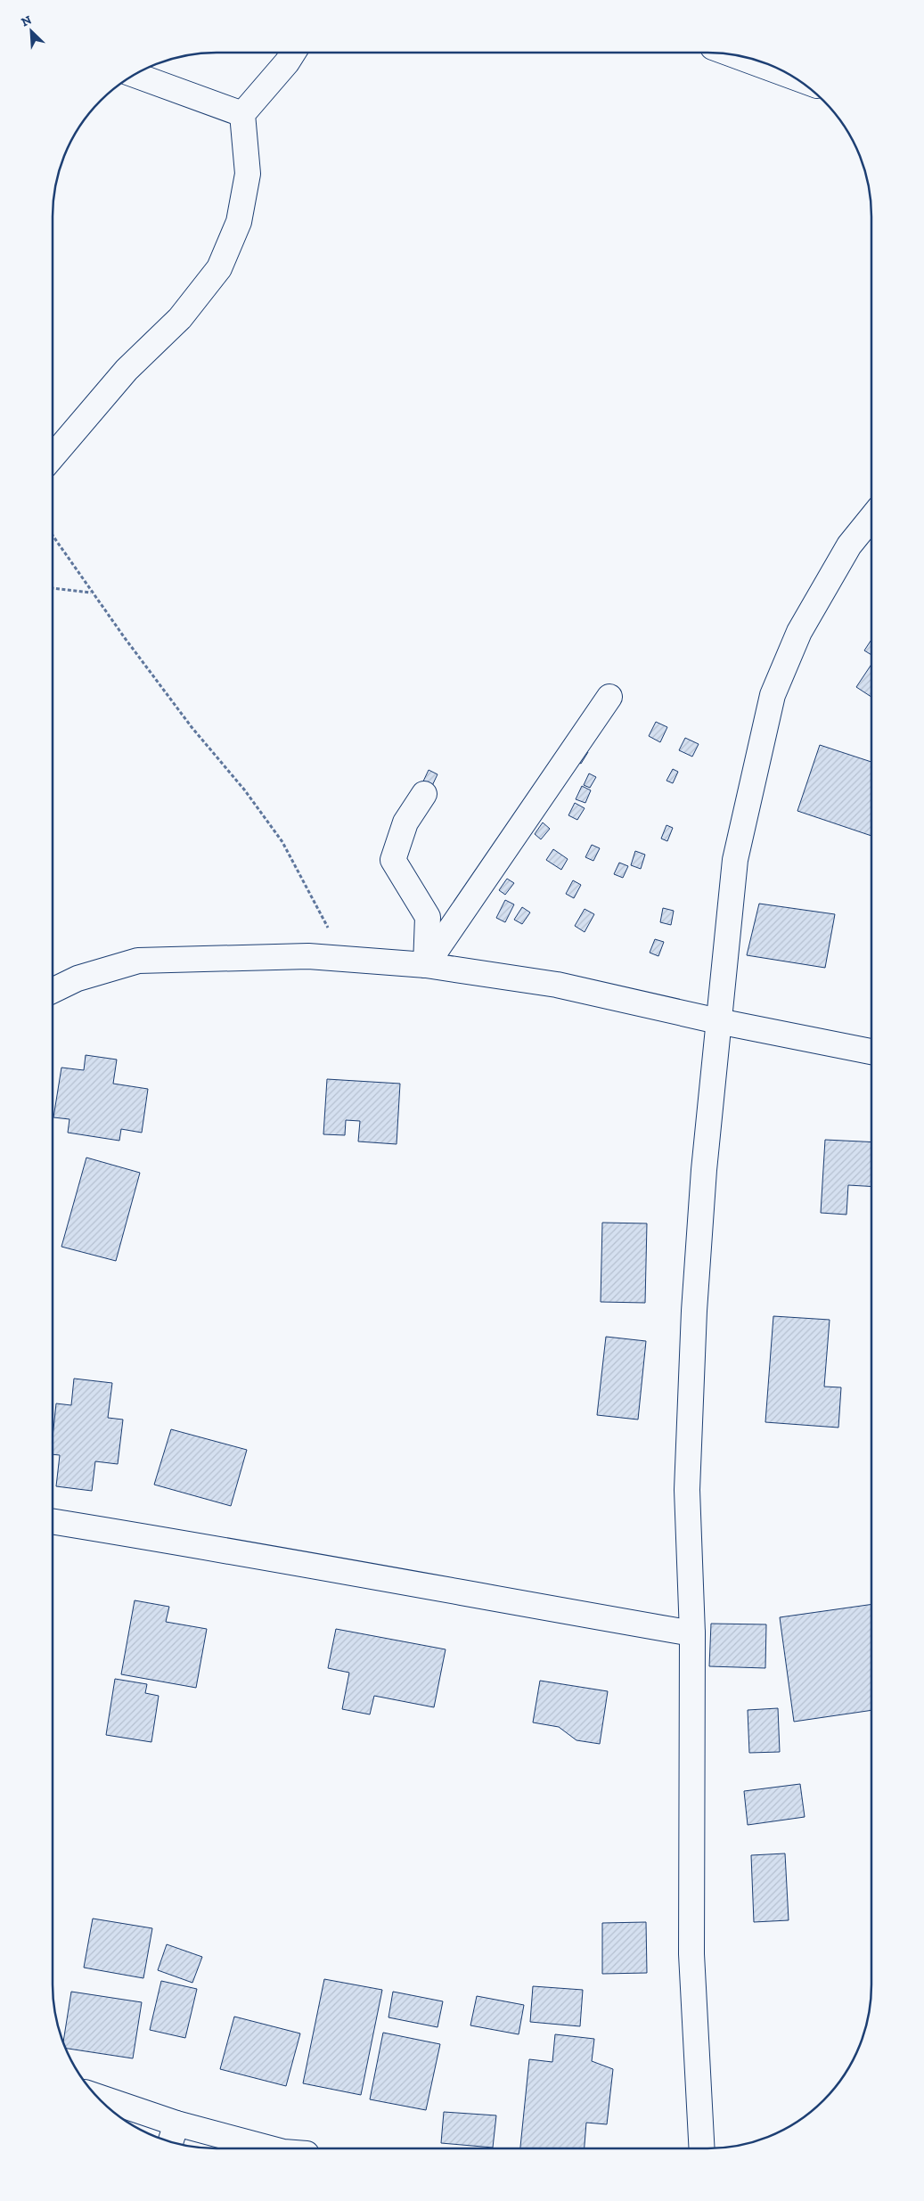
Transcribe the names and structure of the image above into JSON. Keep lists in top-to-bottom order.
{
  "north": "top left"
}
